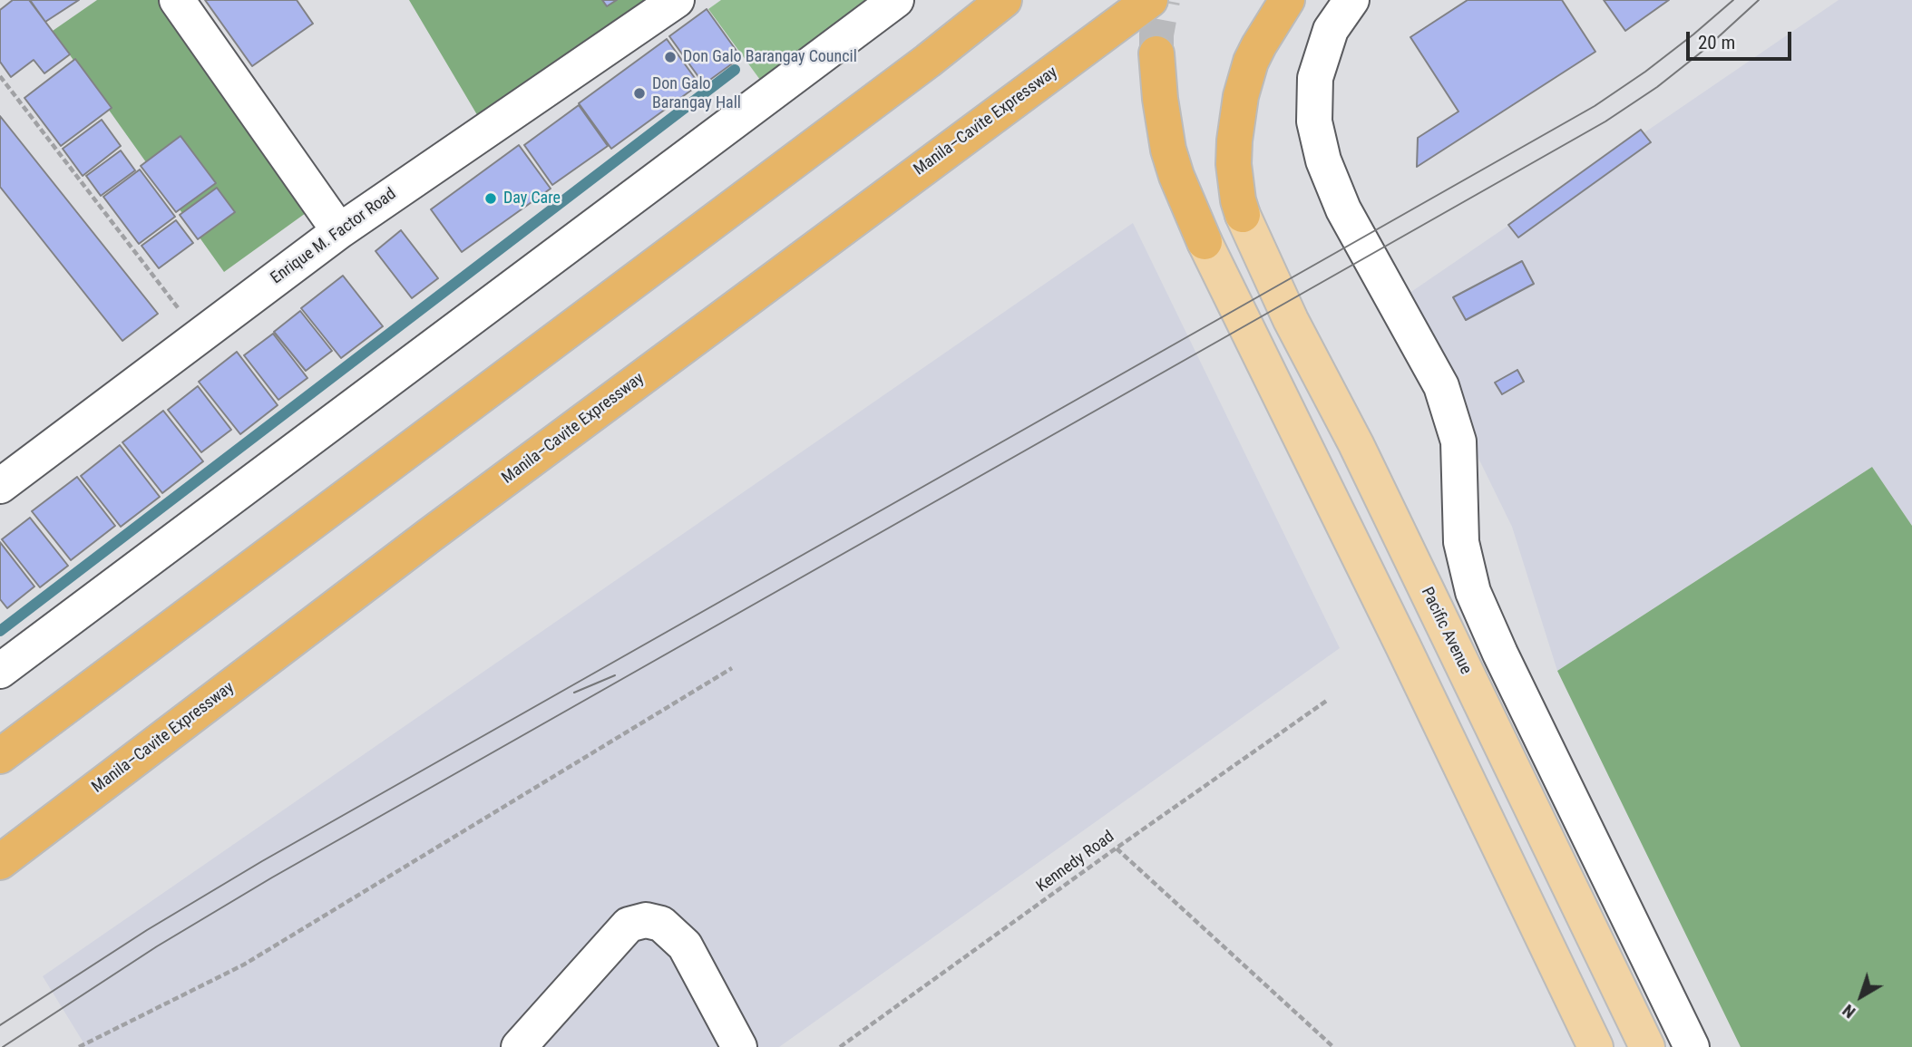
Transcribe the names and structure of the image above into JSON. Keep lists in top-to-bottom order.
{
  "streets": {
    "highway": ["Manila–Cavite Expressway"],
    "main road": ["Pacific Avenue"],
    "street": ["Enrique M. Factor Road"],
    "path": ["Kennedy Road"]
  },
  "places": ["Don Galo Barangay Council", "Don Galo Barangay Hall", "Day Care"],
  "scale_bar": "20 m",
  "north": "bottom left"
}
